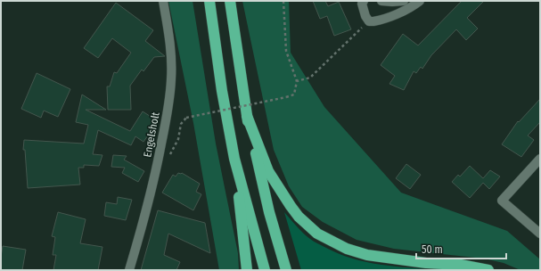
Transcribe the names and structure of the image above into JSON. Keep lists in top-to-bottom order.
{
  "streets": {
    "street": ["Engelsholt"]
  },
  "scale_bar": "50 m"
}
